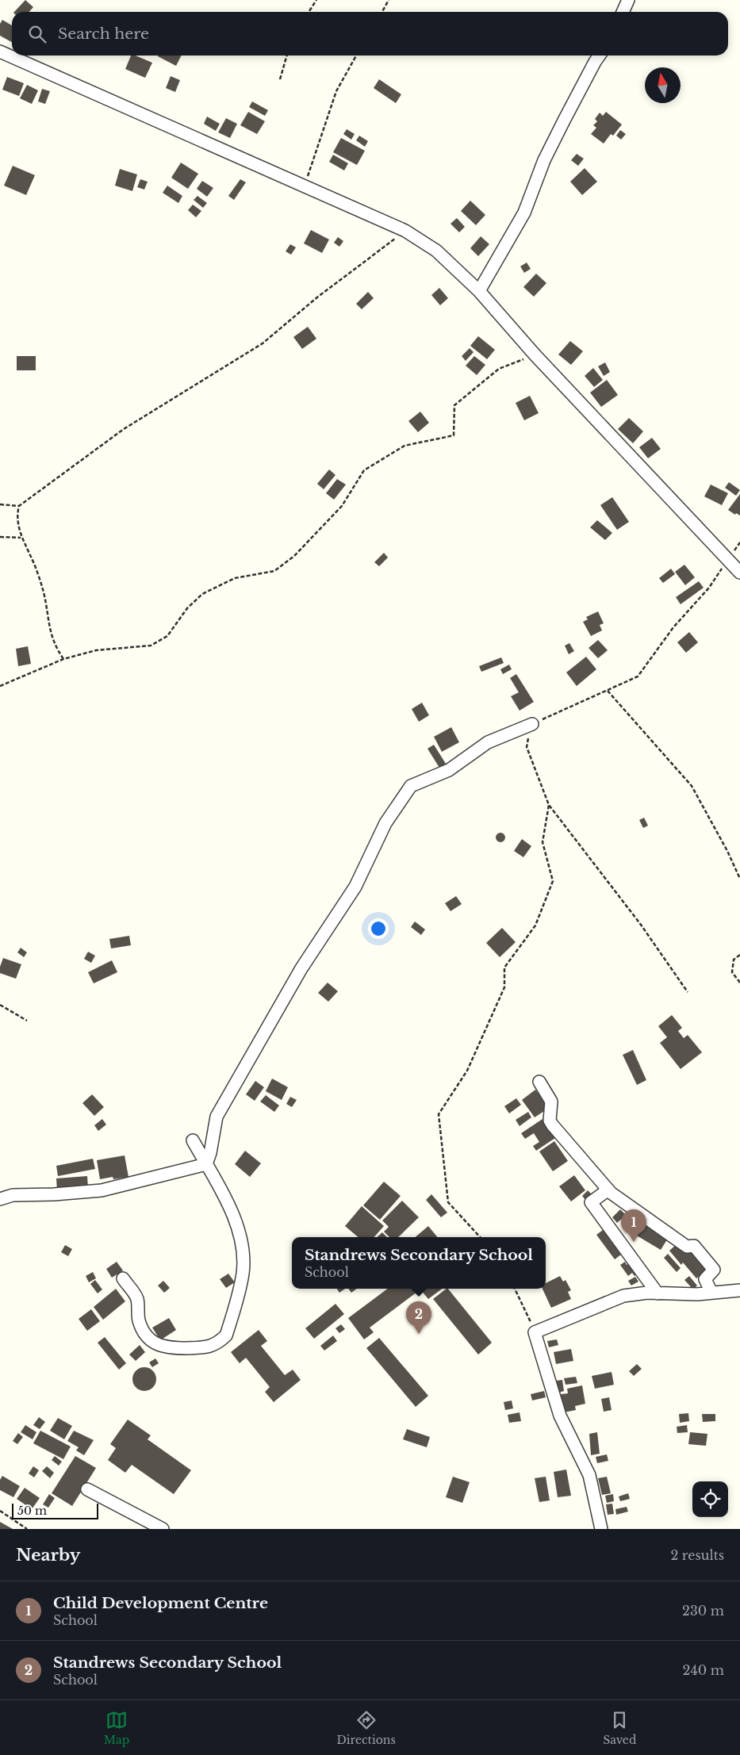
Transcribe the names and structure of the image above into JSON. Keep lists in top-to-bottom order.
{
  "scale_bar": "50 m",
  "north": "top",
  "page": {
    "search": "Search here",
    "pins": ["1", "2"],
    "popup": ["Standrews Secondary School", "School"],
    "scale": "50 m",
    "heading": ["Nearby", "2 results"],
    "list": [
      {
        "mark": "1",
        "name": "Child Development Centre",
        "note": "School",
        "value": "230 m"
      },
      {
        "mark": "2",
        "name": "Standrews Secondary School",
        "note": "School",
        "value": "240 m"
      }
    ],
    "nav": ["Map", "Directions", "Saved"]
  }
}
